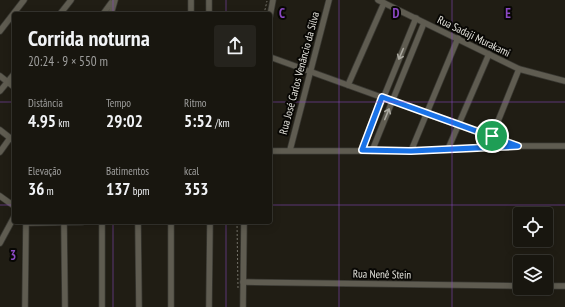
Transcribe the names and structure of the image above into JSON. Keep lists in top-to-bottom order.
{
  "streets": {
    "street": ["Rua Sadaji Murakami", "Rua José Carlos Venâncio da Silva", "Rua Nenê Stein"]
  },
  "page": {
    "heading": ["Corrida noturna", "20:24 · 9 × 550 m"],
    "stats": [
      ["Distância", "4.95 km"],
      ["Tempo", "29:02"],
      ["Ritmo", "5:52 /km"],
      ["Elevação", "36 m"],
      ["Batimentos", "137 bpm"],
      ["kcal", "353"]
    ]
  },
  "grid": {
    "columns": ["C", "D", "E"],
    "rows": ["3"]
  }
}
